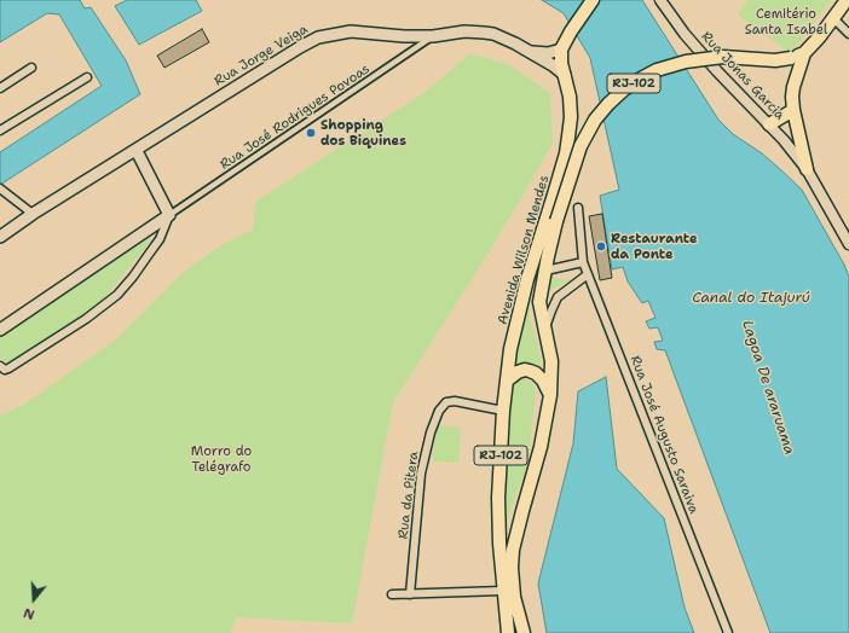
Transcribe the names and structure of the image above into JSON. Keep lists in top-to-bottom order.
{
  "streets": {
    "main road": ["Rua Jorge Veiga", "RJ-102", "Avenida Wilson Mendes"],
    "street": [
      "Rua Jonas Garcia",
      "Rua José Rodrigues Povoas",
      "Rua José Augusto Saraiva",
      "Rua da Pitera"
    ]
  },
  "crossings": [
    ["Rua Jorge Veiga", "Rua José Rodrigues Povoas"],
    ["Rua Jorge Veiga", "Avenida Wilson Mendes"],
    ["RJ-102", "Avenida Wilson Mendes"],
    ["Avenida Wilson Mendes", "Rua da Pitera"]
  ],
  "water": ["Canal do Itajurú", "Lagoa De araruama"],
  "parks": ["Cemitério Santa Isabel", "Morro do Telégrafo"],
  "places": ["Shopping dos Biquines", "Restaurante da Ponte"],
  "north": "bottom"
}
